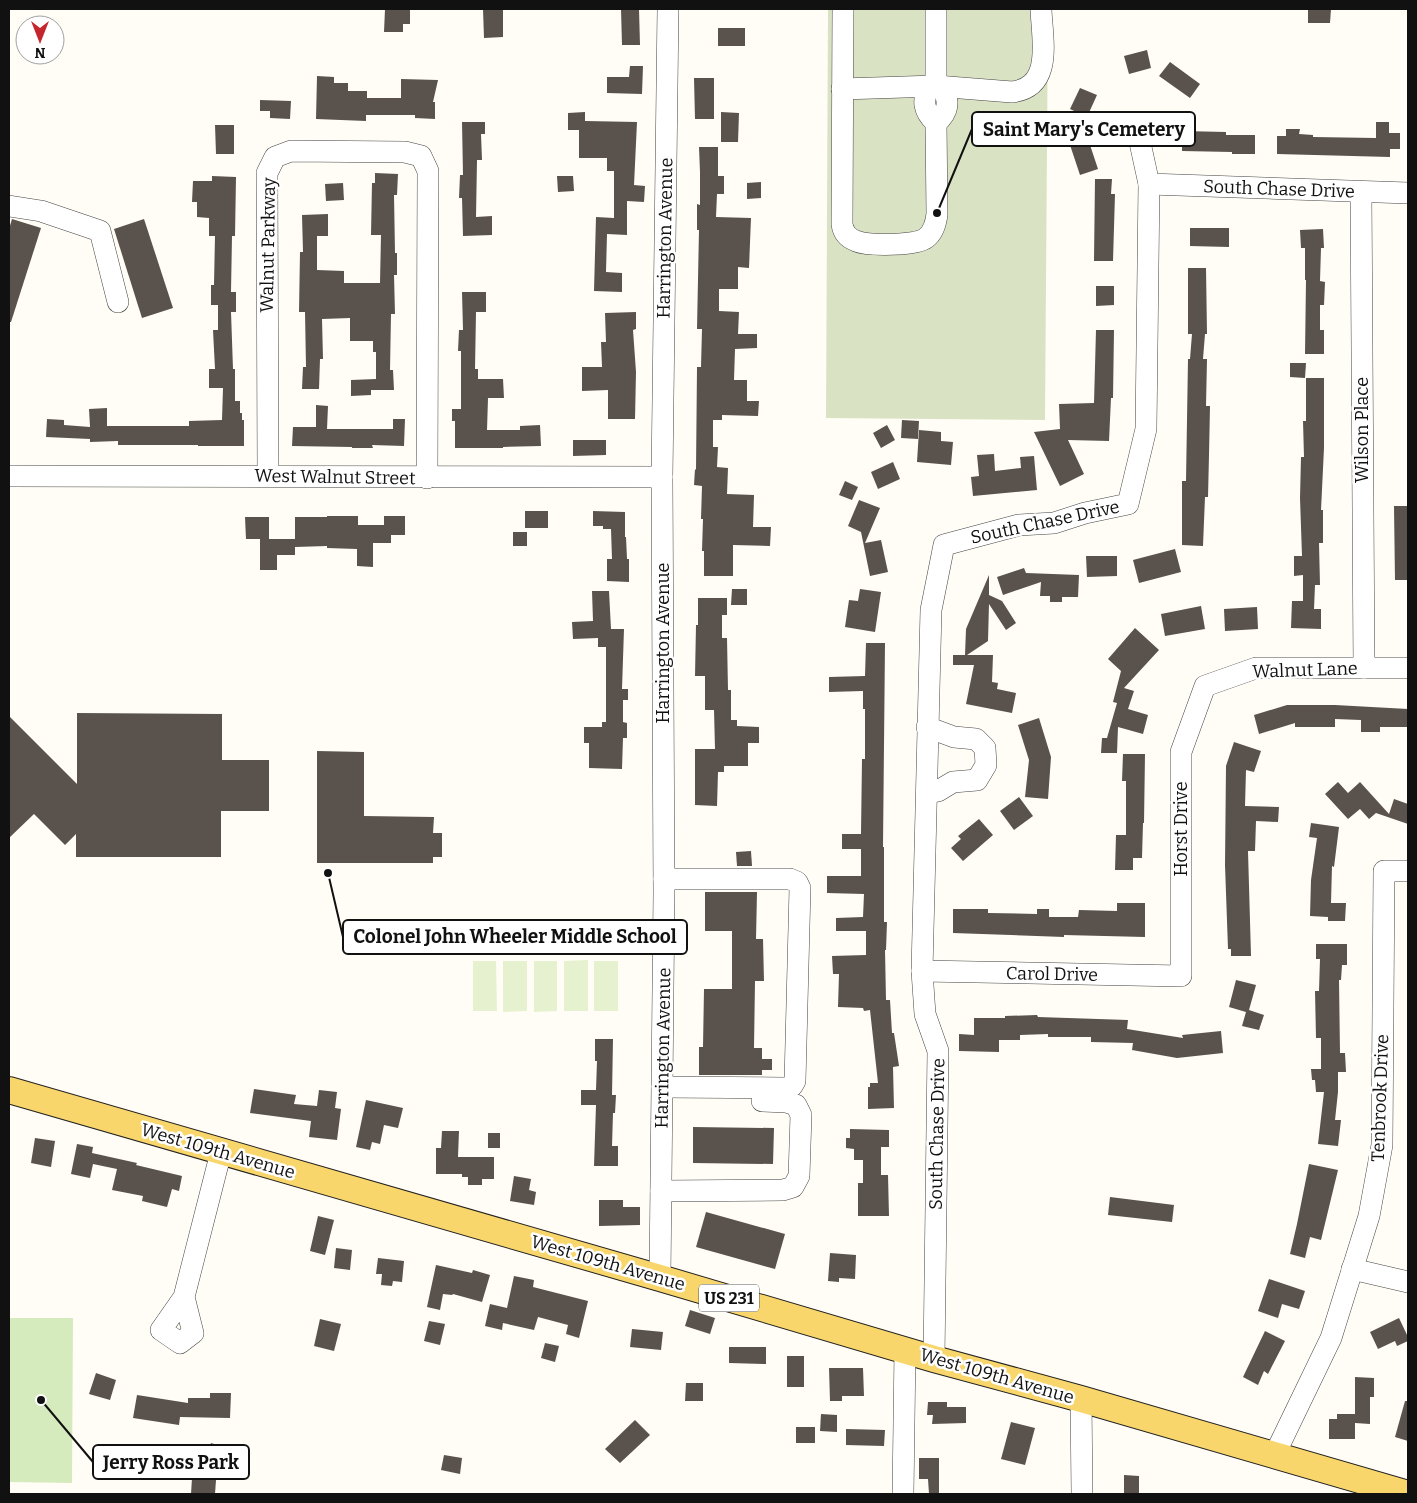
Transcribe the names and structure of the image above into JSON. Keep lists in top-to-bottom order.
{
  "streets": {
    "main road": ["West 109th Avenue", "US 231"],
    "street": [
      "South Chase Drive",
      "Harrington Avenue",
      "Walnut Parkway",
      "Wilson Place",
      "West Walnut Street",
      "Walnut Lane",
      "Horst Drive",
      "Carol Drive",
      "Tenbrook Drive"
    ]
  },
  "crossings": [
    ["South Chase Drive", "Wilson Place"],
    ["South Chase Drive", "Carol Drive"],
    ["South Chase Drive", "West 109th Avenue"],
    ["Harrington Avenue", "West Walnut Street"],
    ["Harrington Avenue", "West 109th Avenue"],
    ["Walnut Parkway", "West Walnut Street"],
    ["Wilson Place", "Walnut Lane"],
    ["Walnut Lane", "Horst Drive"],
    ["Horst Drive", "Carol Drive"],
    ["Tenbrook Drive", "West 109th Avenue"]
  ],
  "places": ["Saint Mary's Cemetery", "Colonel John Wheeler Middle School", "Jerry Ross Park"],
  "north": "bottom"
}
